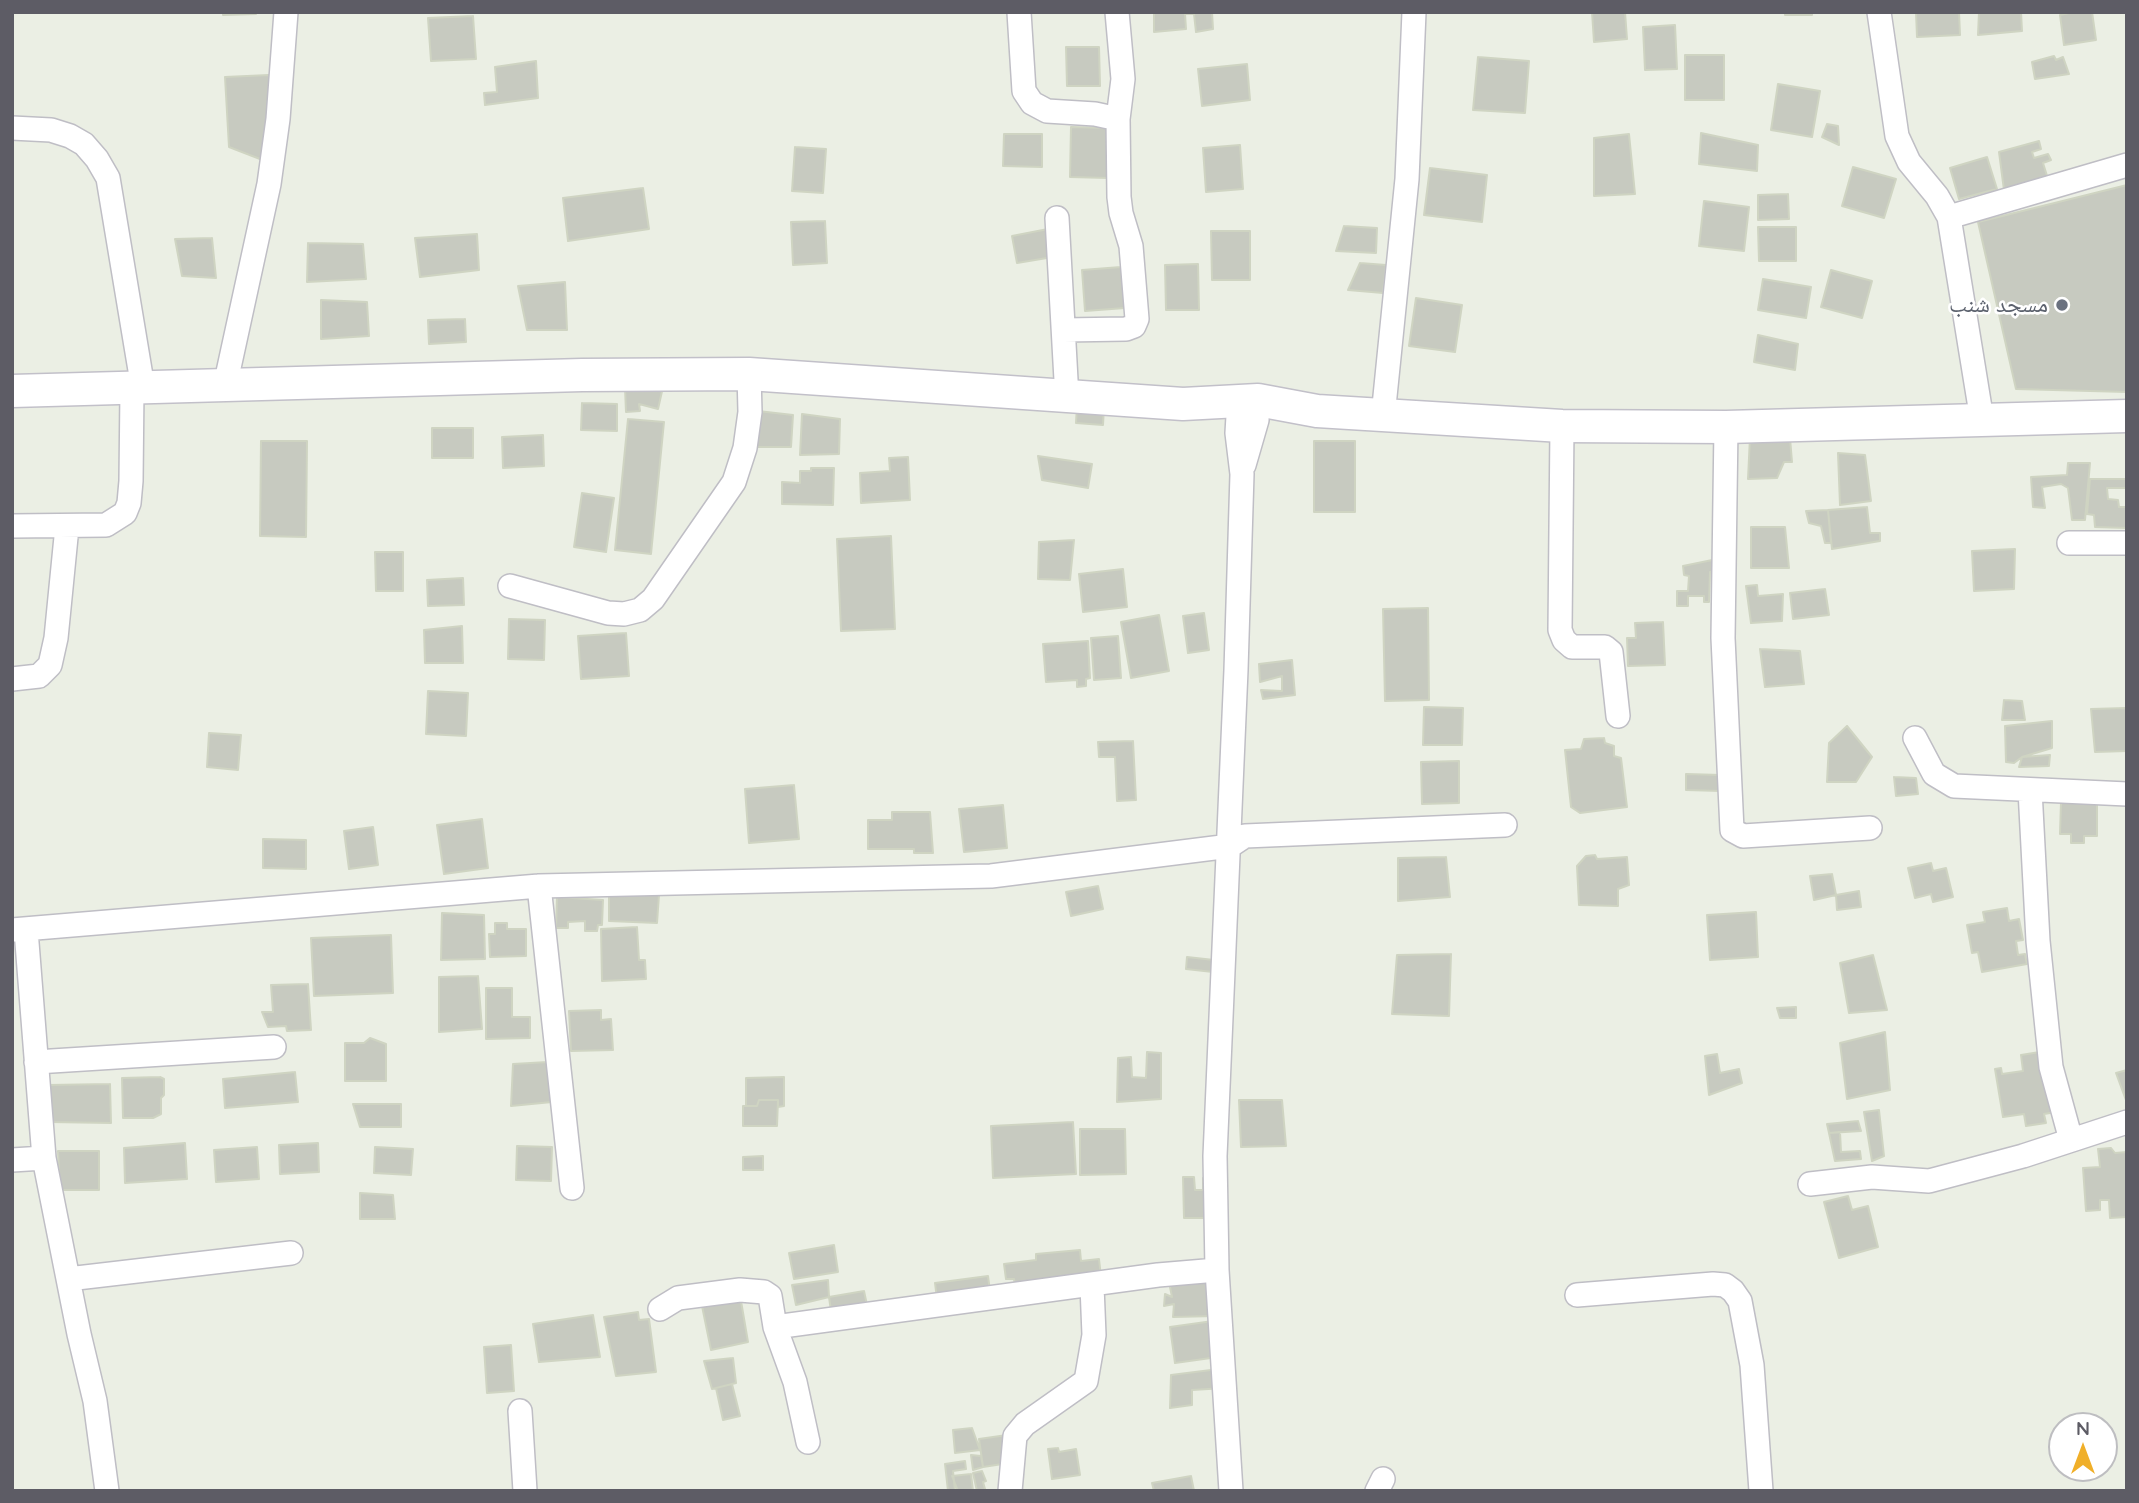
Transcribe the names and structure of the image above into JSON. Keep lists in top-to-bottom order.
{
  "places": ["مسجد شنب"],
  "north": "top"
}
